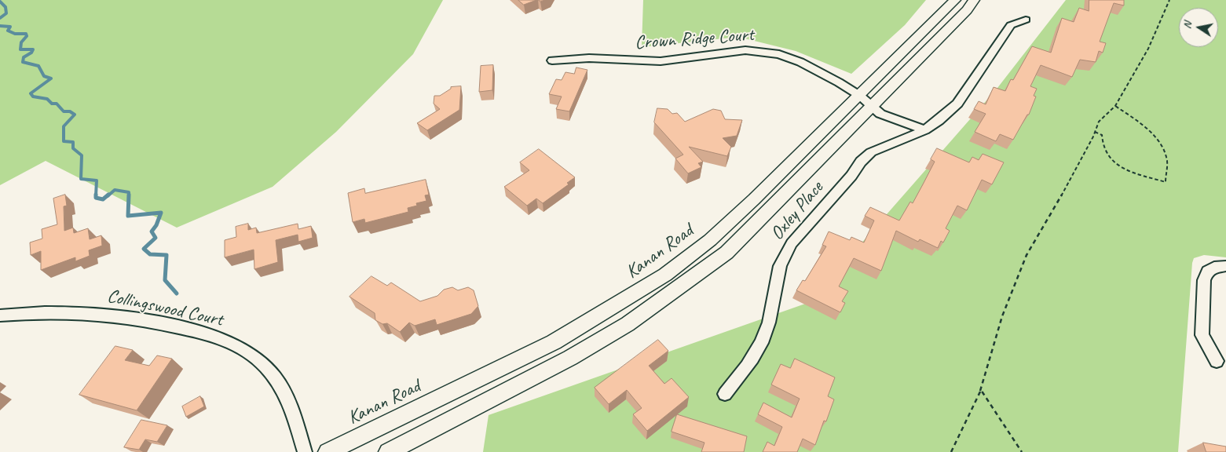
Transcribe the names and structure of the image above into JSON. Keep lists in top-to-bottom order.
{
  "streets": {
    "main road": ["Kanan Road"],
    "street": ["Crown Ridge Court", "Oxley Place", "Collingswood Court"]
  },
  "crossings": [
    ["Crown Ridge Court", "Oxley Place"],
    ["Crown Ridge Court", "Kanan Road"]
  ],
  "north": "left"
}
